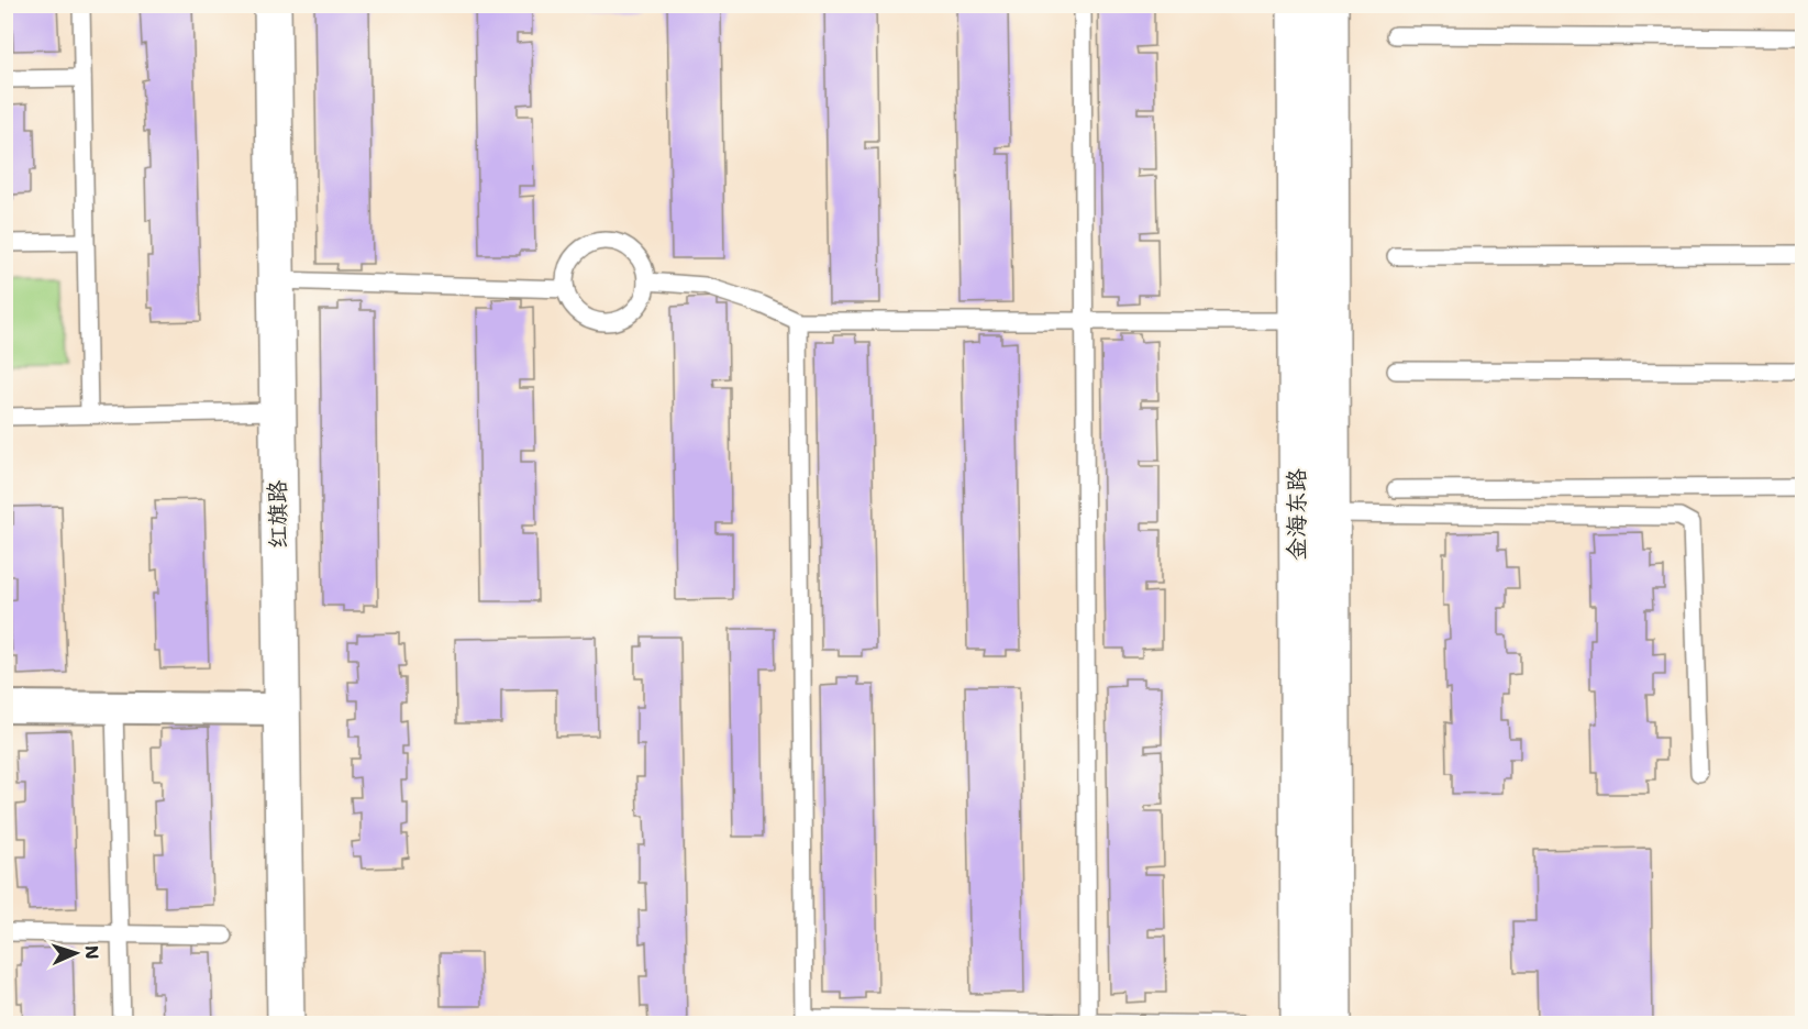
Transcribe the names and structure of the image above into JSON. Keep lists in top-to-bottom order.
{
  "streets": {
    "main road": ["红旗路", "金海东路"]
  },
  "north": "right"
}
